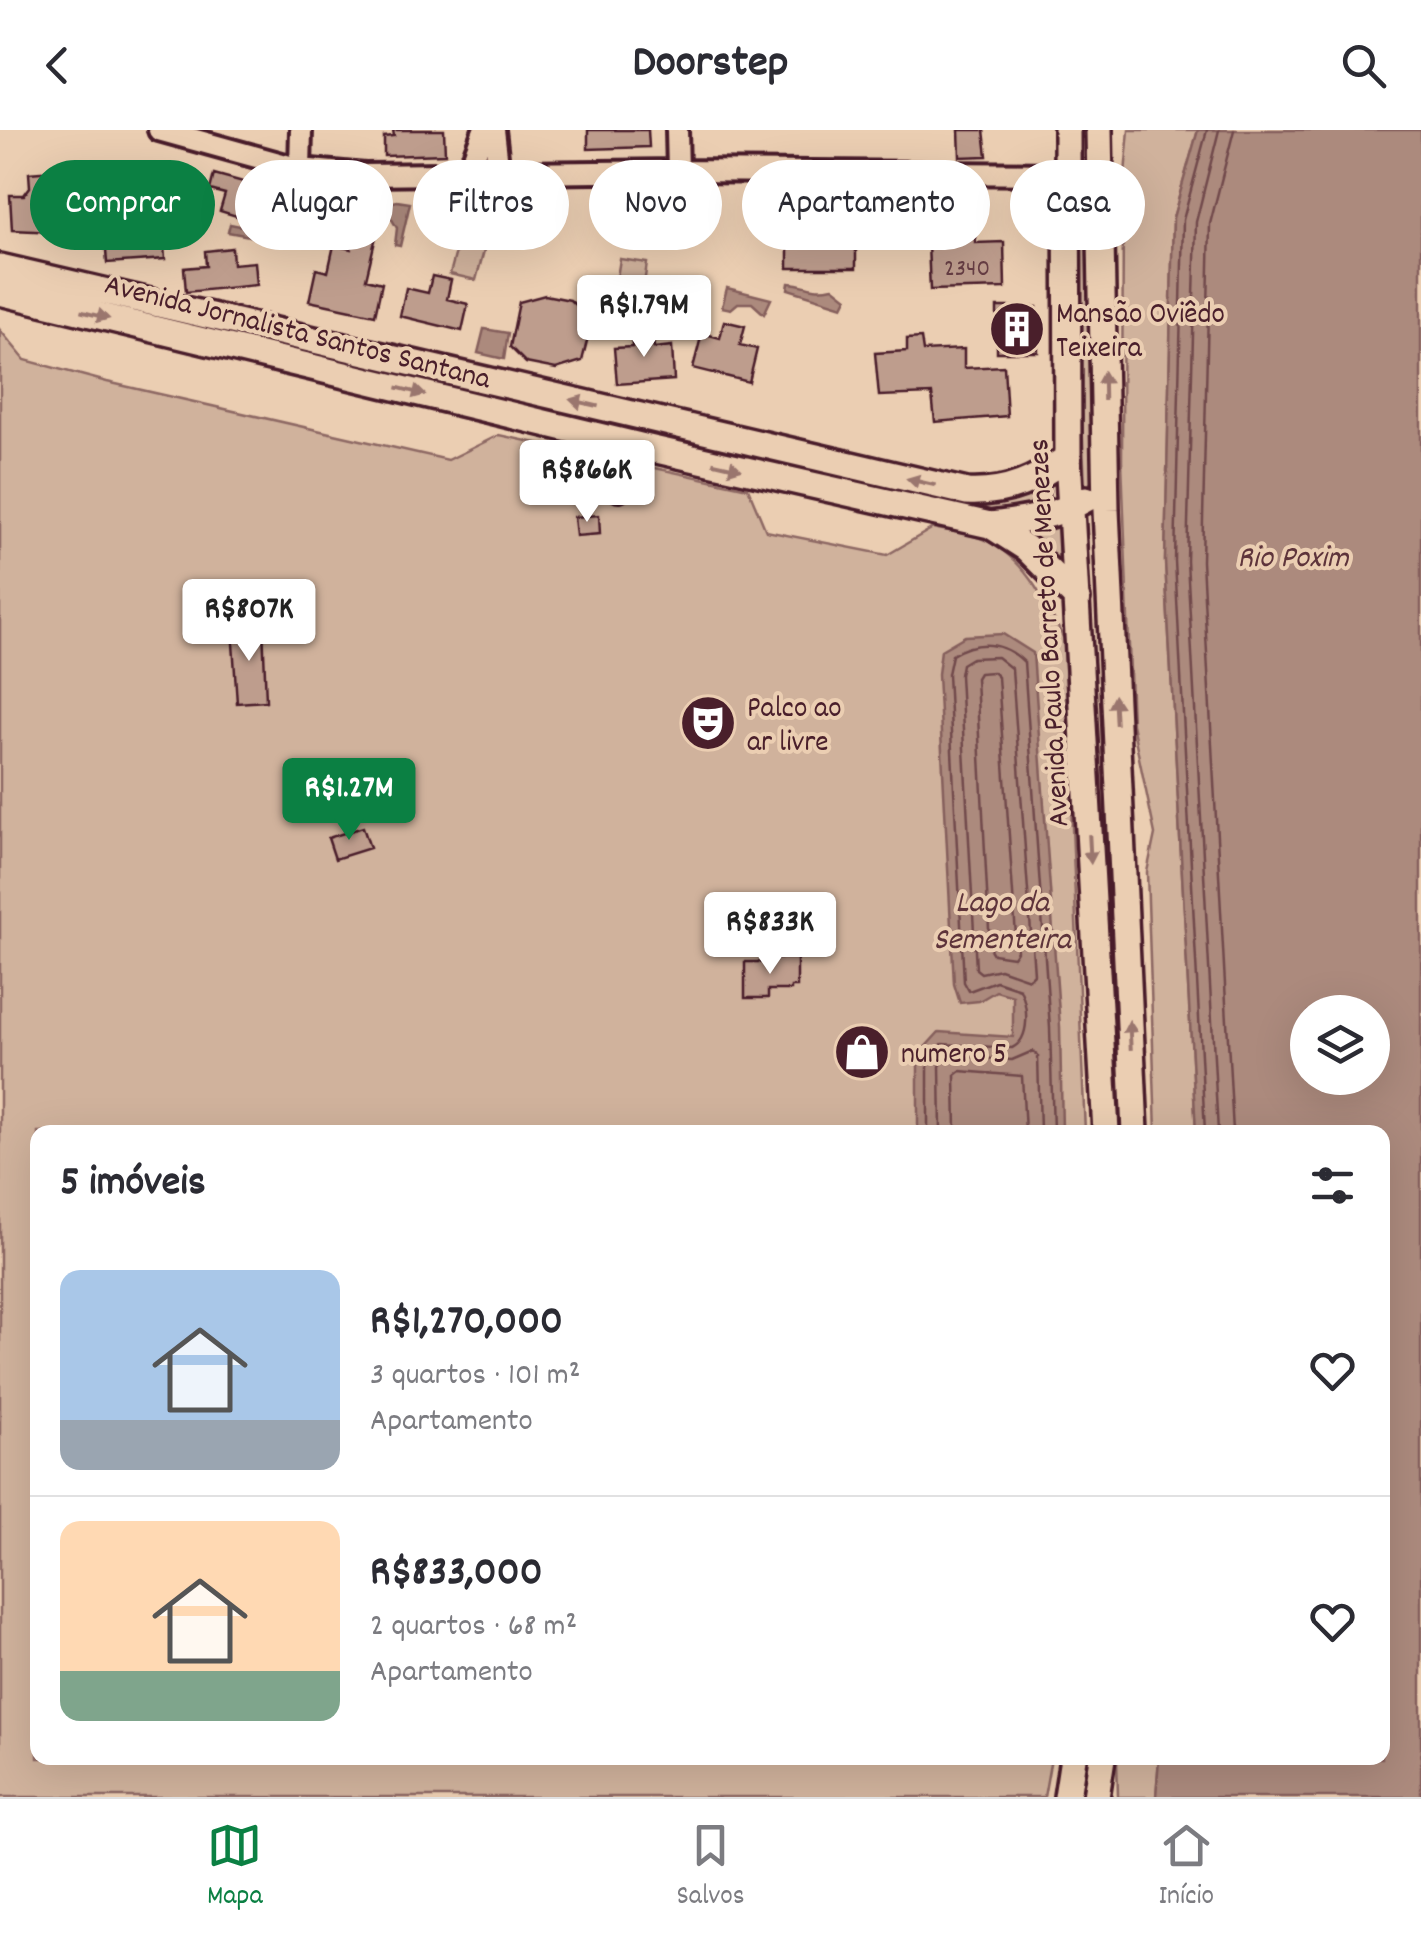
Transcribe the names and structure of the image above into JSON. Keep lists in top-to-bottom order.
{
  "streets": {
    "main road": ["Avenida Jornalista Santos Santana", "Avenida Paulo Barreto de Menezes"]
  },
  "crossings": [
    ["Avenida Jornalista Santos Santana", "Avenida Paulo Barreto de Menezes"]
  ],
  "water": ["Rio Poxim", "Lago da Sementeira"],
  "places": {
    "building": ["Mansão Oviêdo Teixeira"],
    "theatre": ["Palco ao ar livre"],
    "shop": ["numero 5"]
  },
  "house_numbers": ["2340"],
  "page": {
    "header": "Doorstep",
    "chip": [
      "Comprar",
      "Alugar",
      "Filtros",
      "Novo",
      "Apartamento",
      "Casa"
    ],
    "price": [
      "R$1.79M",
      "R$866K",
      "R$807K",
      "R$1.27M",
      "R$833K"
    ],
    "heading": "5 imóveis",
    "list": [
      {
        "name": "R$1,270,000",
        "note": "3 quartos · 101 m² · Apartamento"
      },
      {
        "name": "R$833,000",
        "note": "2 quartos · 68 m² · Apartamento"
      }
    ],
    "tabs": ["Mapa", "Salvos", "Início"]
  }
}
